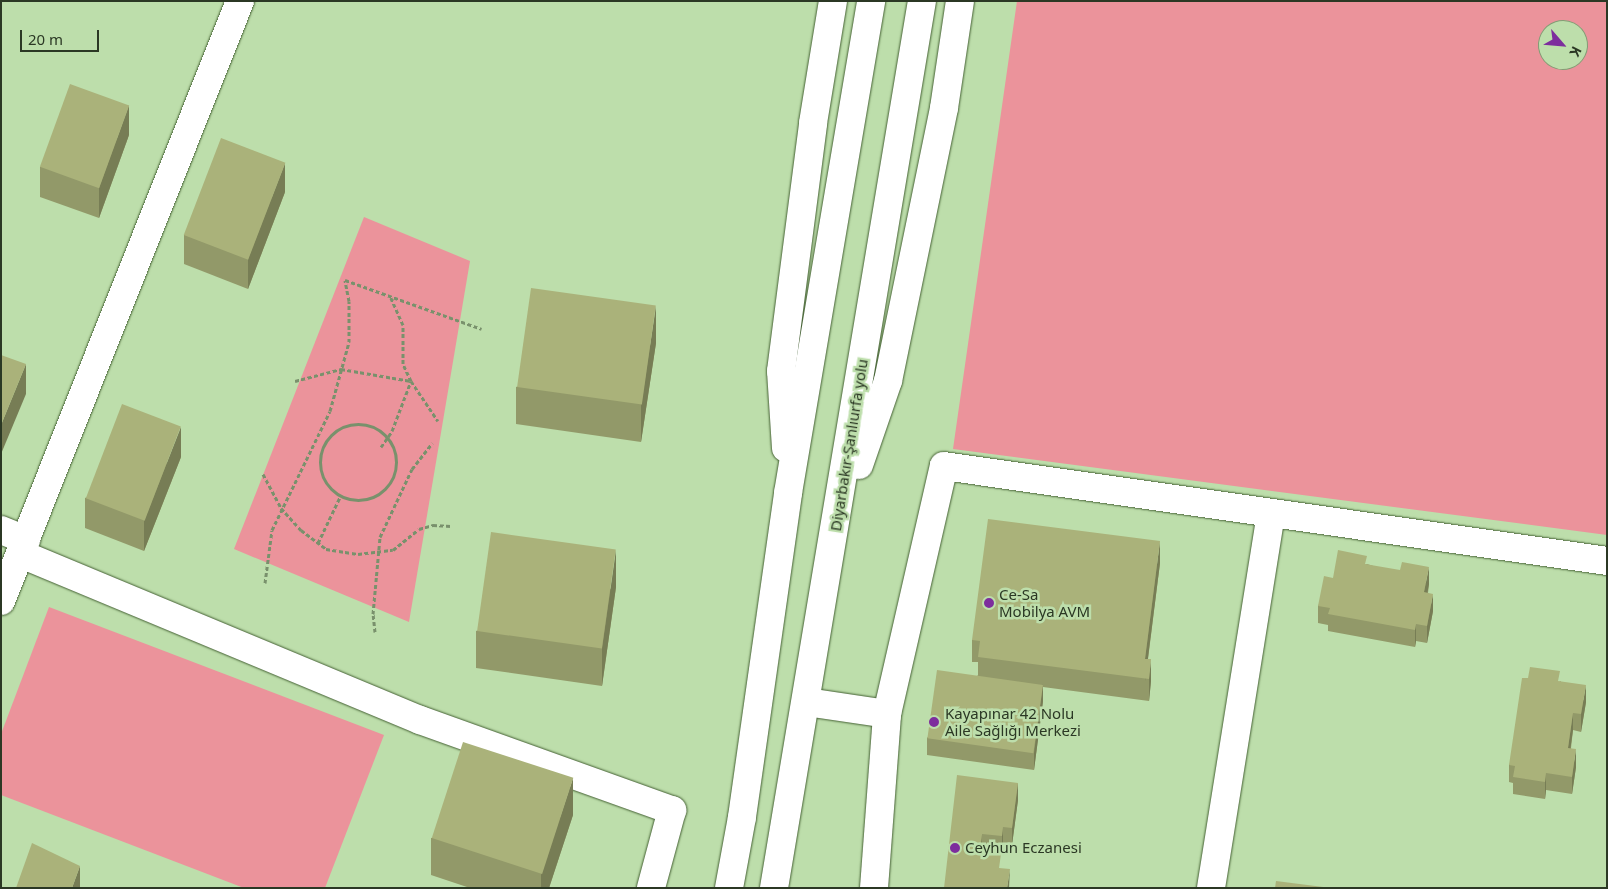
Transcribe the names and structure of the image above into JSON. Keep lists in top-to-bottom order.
{
  "streets": {
    "main road": ["Diyarbakır-Şanlıurfa yolu"]
  },
  "places": ["Ce-Sa Mobilya AVM", "Kayapınar 42 Nolu Aile Sağlığı Merkezi", "Ceyhun Eczanesi"],
  "scale_bar": "20 m",
  "north": "bottom right"
}
